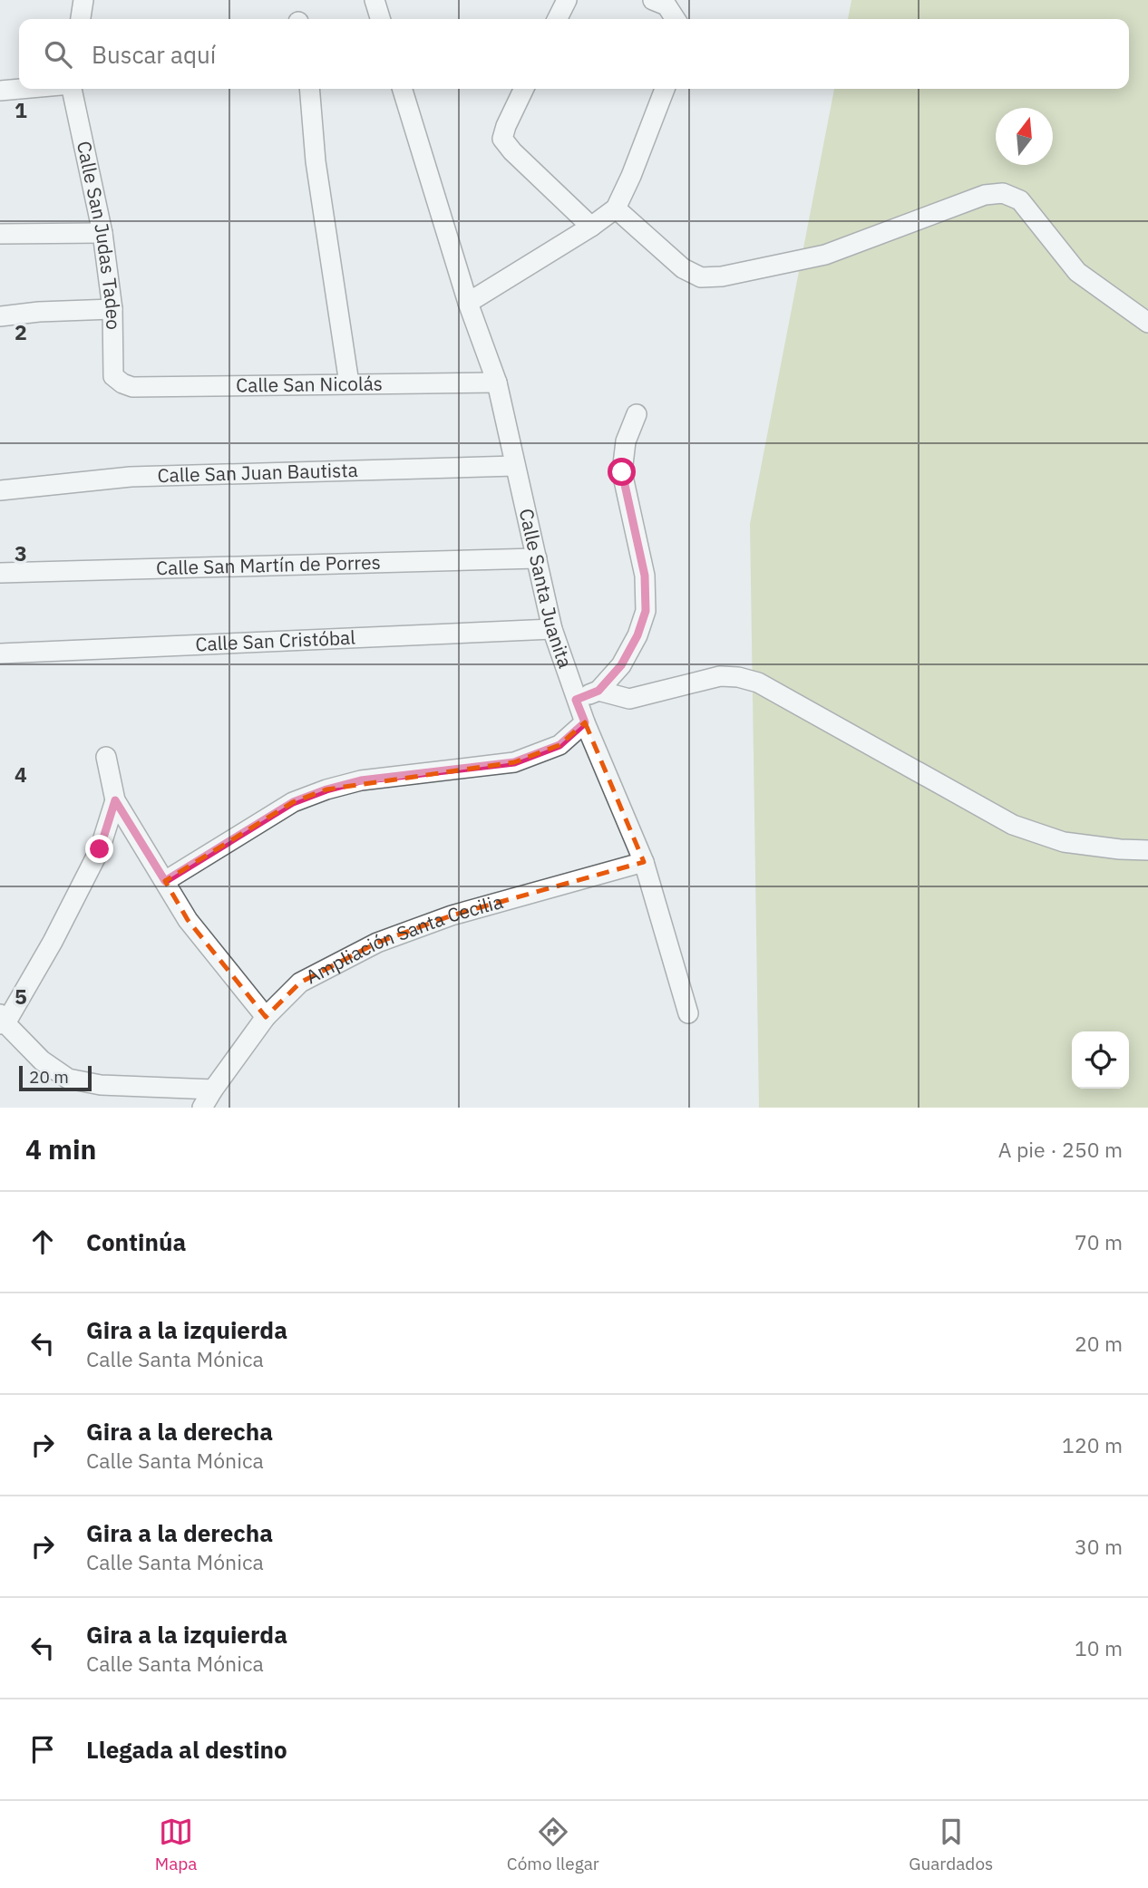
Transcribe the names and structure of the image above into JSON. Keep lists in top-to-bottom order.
{
  "streets": {
    "street": [
      "Calle San Judas Tadeo",
      "Calle San Nicolás",
      "Calle San Juan Bautista",
      "Calle San Martín de Porres",
      "Calle Santa Juanita",
      "Calle San Cristóbal",
      "Ampliación Santa Cecilia"
    ]
  },
  "crossings": [
    ["Calle San Judas Tadeo", "Calle San Nicolás"],
    ["Calle San Nicolás", "Calle Santa Juanita"],
    ["Calle San Juan Bautista", "Calle Santa Juanita"],
    ["Calle San Martín de Porres", "Calle Santa Juanita"],
    ["Calle Santa Juanita", "Calle San Cristóbal"],
    ["Calle Santa Juanita", "Ampliación Santa Cecilia"]
  ],
  "scale_bar": "20 m",
  "north": "top",
  "page": {
    "search": "Buscar aquí",
    "scale": "20 m",
    "heading": ["4 min", "A pie · 250 m"],
    "list": [
      ["Continúa", "70 m"],
      ["Gira a la izquierda", "Calle Santa Mónica", "20 m"],
      ["Gira a la derecha", "Calle Santa Mónica", "120 m"],
      ["Gira a la derecha", "Calle Santa Mónica", "30 m"],
      ["Gira a la izquierda", "Calle Santa Mónica", "10 m"],
      "Llegada al destino"
    ],
    "nav": ["Mapa", "Cómo llegar", "Guardados"]
  },
  "grid": {
    "rows": [
      "1",
      "2",
      "3",
      "4",
      "5"
    ]
  }
}
